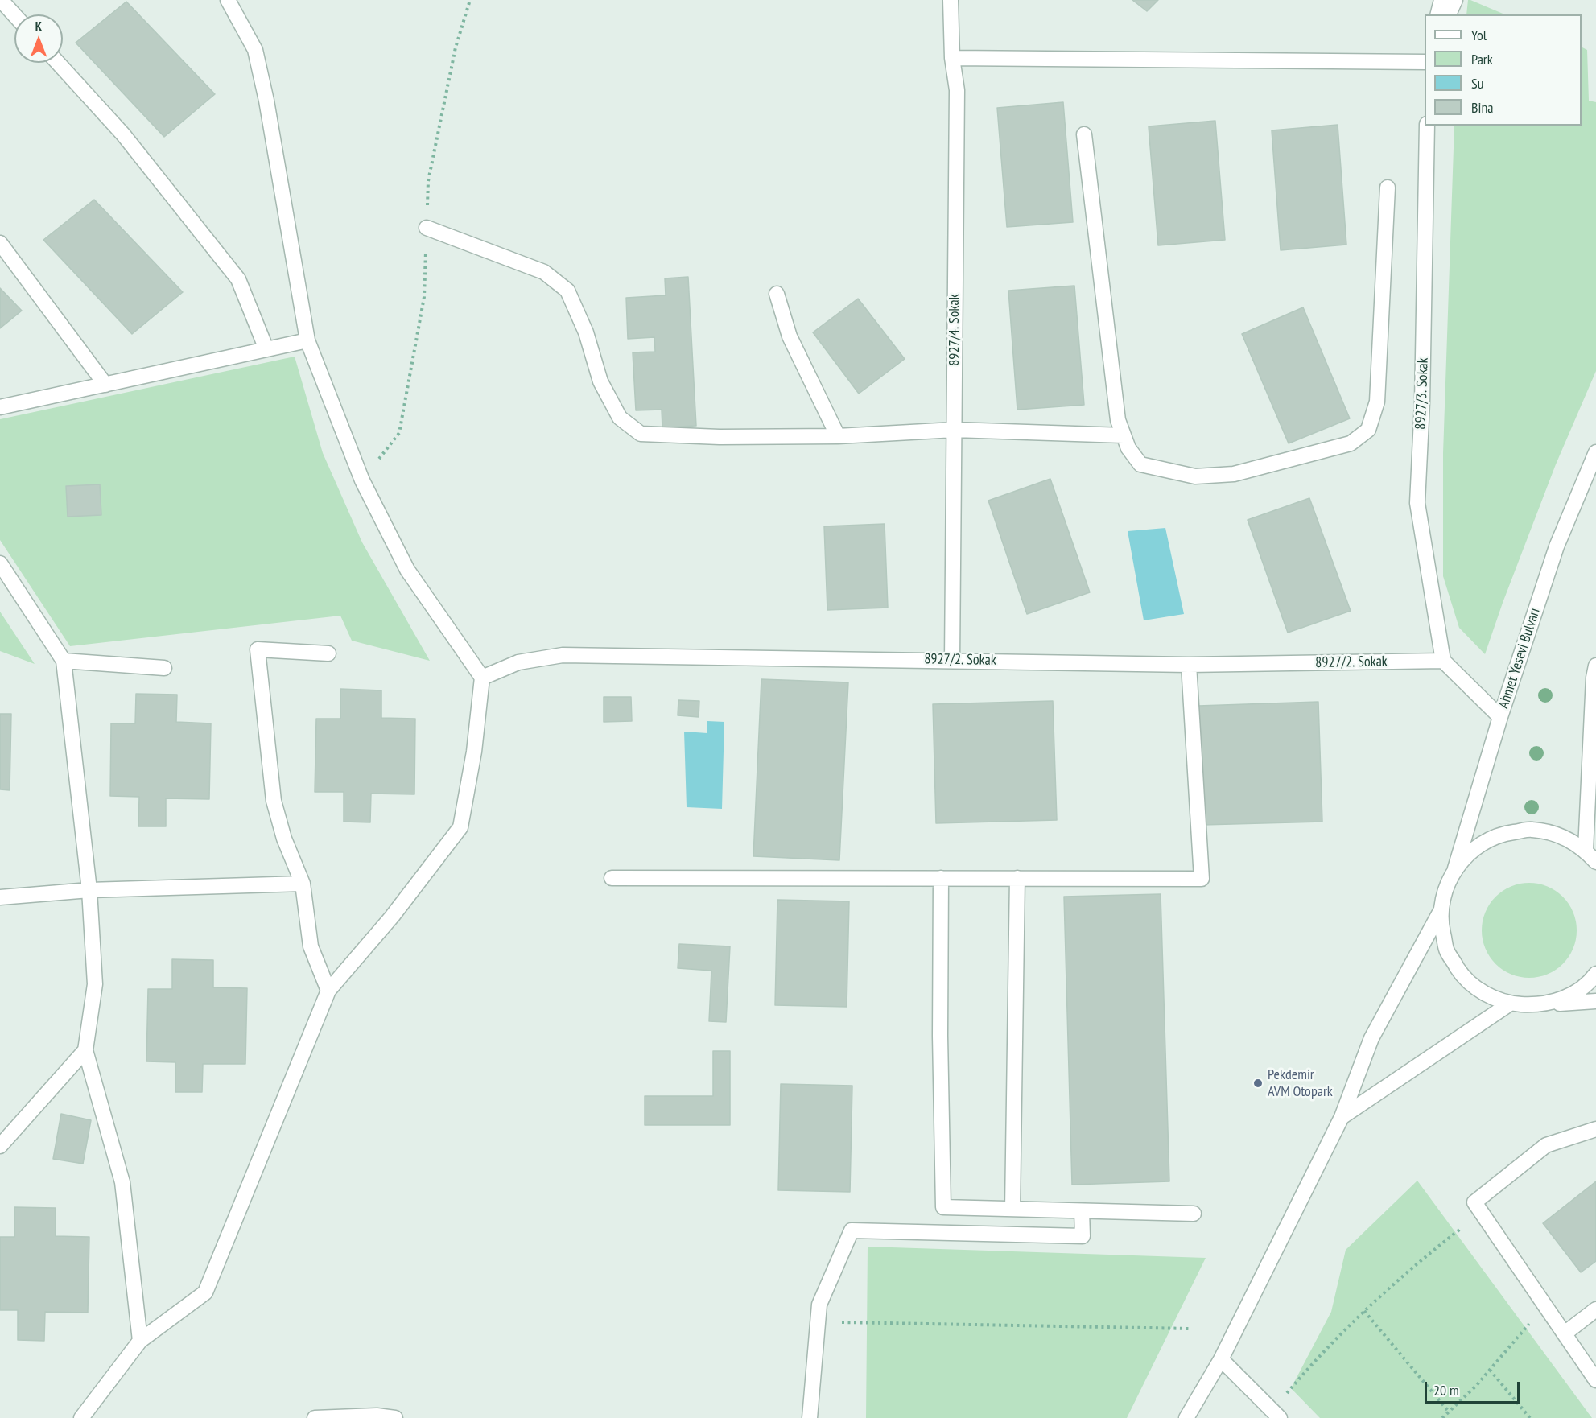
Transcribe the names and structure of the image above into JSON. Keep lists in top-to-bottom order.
{
  "streets": {
    "street": [
      "8927/4. Sokak",
      "8927/3. Sokak",
      "Ahmet Yesevi Bulvarı",
      "8927/2. Sokak"
    ]
  },
  "crossings": [
    ["8927/4. Sokak", "8927/2. Sokak"],
    ["8927/3. Sokak", "8927/2. Sokak"]
  ],
  "places": ["Pekdemir AVM Otopark"],
  "legend": [
    "Yol",
    "Park",
    "Su",
    "Bina"
  ],
  "scale_bar": "20 m",
  "north": "top"
}
